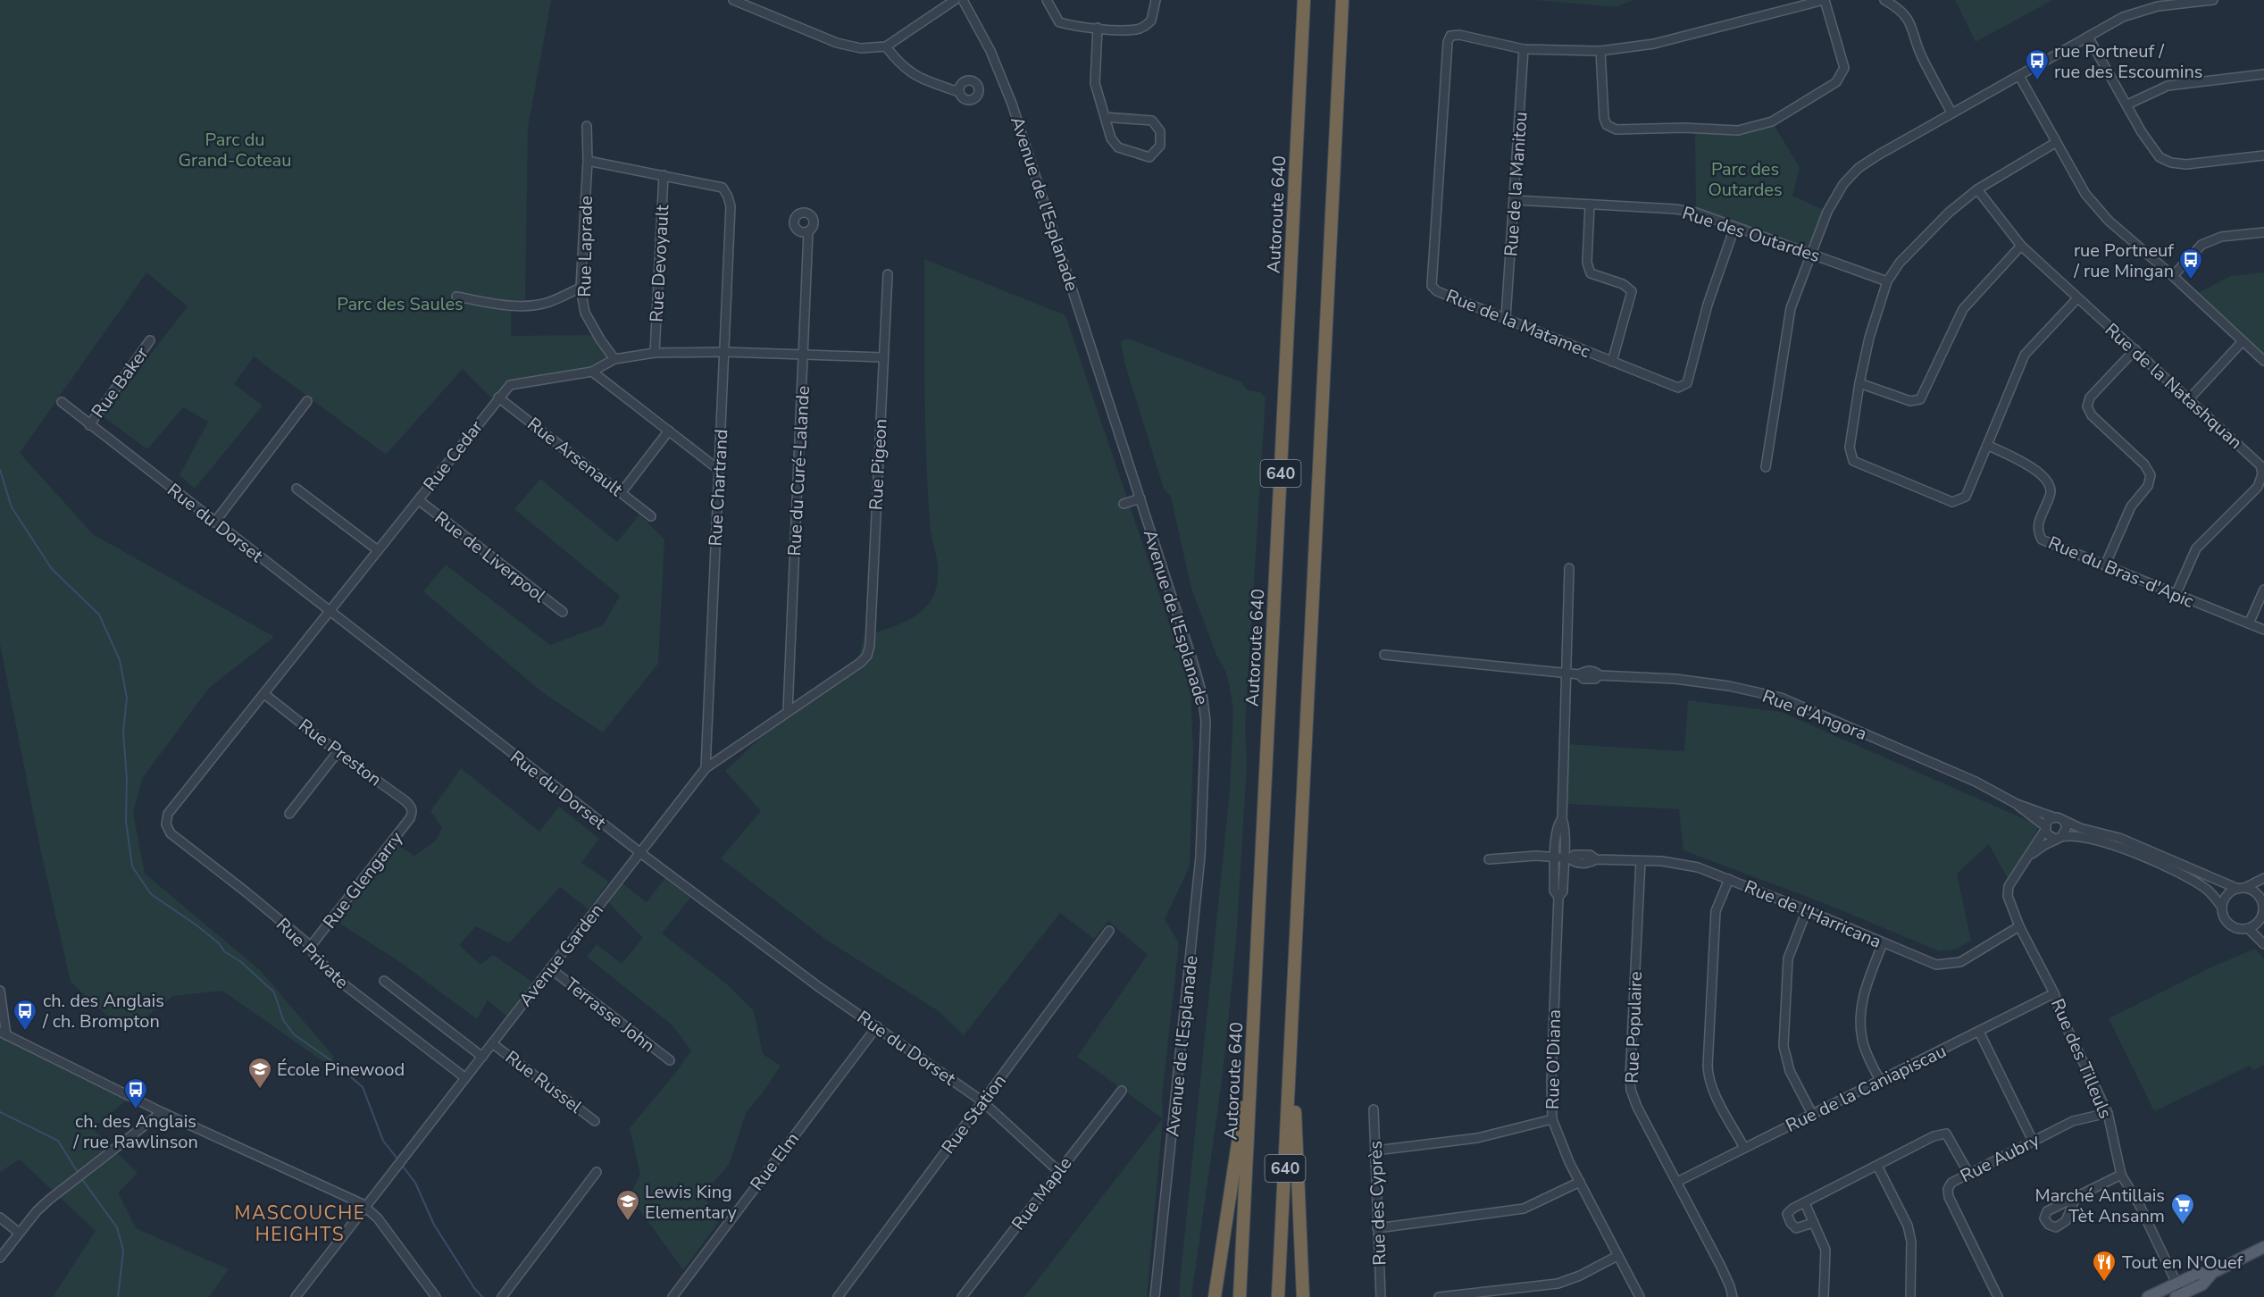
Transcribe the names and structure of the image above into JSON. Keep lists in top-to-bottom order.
{
  "streets": {
    "highway": ["Autoroute 640", "640"],
    "street": [
      "Rue de la Manitou",
      "Avenue de l'Esplanade",
      "Rue des Outardes",
      "Rue Laprade",
      "Rue Devoyault",
      "Rue de la Matamec",
      "Rue Baker",
      "Rue de la Natashquan",
      "Rue Cedar",
      "Rue Arsenault",
      "Rue Pigeon",
      "Rue du Curé-Lalande",
      "Rue Chartrand",
      "Rue du Dorset",
      "Rue de Liverpool",
      "Rue du Bras-d'Apic",
      "Rue d'Angora",
      "Rue Preston",
      "Rue Glengarry",
      "Rue de l'Harricana",
      "Rue Private",
      "Avenue Garden",
      "Terrasse John",
      "Rue Populaire",
      "Rue des Tilleuls",
      "Rue O'Diana",
      "Rue Russel",
      "Rue de la Caniapiscau",
      "Rue Station",
      "Rue Aubry",
      "Rue Elm",
      "Rue Maple",
      "Rue des Cyprès"
    ]
  },
  "crossings": [
    ["Rue de la Manitou", "Rue des Outardes"],
    ["Rue de la Manitou", "Rue de la Matamec"],
    ["Rue des Outardes", "Rue de la Matamec"],
    ["Rue Laprade", "Rue Cedar"],
    ["Rue Devoyault", "Rue Cedar"],
    ["Rue Devoyault", "Rue Chartrand"],
    ["Rue Baker", "Rue du Dorset"],
    ["Rue de la Natashquan", "Rue du Bras-d'Apic"],
    ["Rue Cedar", "Rue Arsenault"],
    ["Rue Cedar", "Rue Pigeon"],
    ["Rue Cedar", "Rue du Curé-Lalande"],
    ["Rue Cedar", "Rue Chartrand"],
    ["Rue Cedar", "Rue du Dorset"],
    ["Rue Cedar", "Rue de Liverpool"],
    ["Rue Cedar", "Rue Preston"],
    ["Rue Cedar", "Rue Private"],
    ["Rue Pigeon", "Avenue Garden"],
    ["Rue du Curé-Lalande", "Avenue Garden"],
    ["Rue Chartrand", "Avenue Garden"],
    ["Rue du Dorset", "Avenue Garden"],
    ["Rue du Dorset", "Rue Station"],
    ["Rue du Dorset", "Rue Elm"],
    ["Rue du Dorset", "Rue Maple"],
    ["Rue d'Angora", "Rue des Tilleuls"],
    ["Rue d'Angora", "Rue O'Diana"],
    ["Rue Preston", "Rue Glengarry"],
    ["Rue Glengarry", "Rue Private"],
    ["Rue de l'Harricana", "Rue Populaire"],
    ["Rue de l'Harricana", "Rue des Tilleuls"],
    ["Rue de l'Harricana", "Rue O'Diana"],
    ["Rue Private", "Avenue Garden"],
    ["Avenue Garden", "Terrasse John"],
    ["Avenue Garden", "Rue Russel"],
    ["Rue Populaire", "Rue de la Caniapiscau"],
    ["Rue des Tilleuls", "Rue de la Caniapiscau"],
    ["Rue des Tilleuls", "Rue Aubry"]
  ],
  "districts": ["MASCOUCHE HEIGHTS"],
  "parks": ["Parc du Grand-Coteau", "Parc des Outardes", "Parc des Saules"],
  "places": {
    "bus stop": [
      "rue Portneuf / rue des Escoumins",
      "rue Portneuf / rue Mingan",
      "ch. des Anglais / ch. Brompton",
      "ch. des Anglais / rue Rawlinson"
    ],
    "school or university": ["École Pinewood", "Lewis King Elementary"],
    "supermarket": ["Marché Antillais Tèt Ansanm"],
    "restaurant": ["Tout en N'Ouef"]
  }
}
